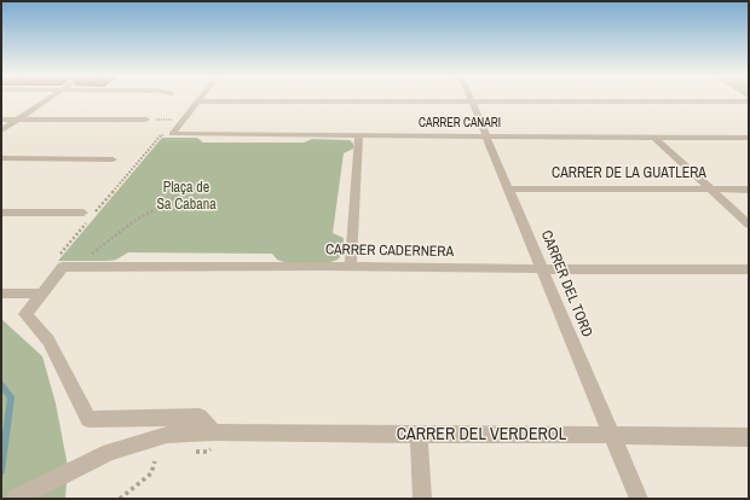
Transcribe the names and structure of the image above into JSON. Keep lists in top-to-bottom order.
{
  "streets": {
    "street": [
      "CARRER CANARI",
      "CARRER DE LA GUATLERA",
      "CARRER CADERNERA",
      "CARRER DEL TORD",
      "CARRER DEL VERDEROL"
    ]
  },
  "crossings": [
    ["CARRER CANARI", "CARRER DEL TORD"],
    ["CARRER DE LA GUATLERA", "CARRER DEL TORD"],
    ["CARRER CADERNERA", "CARRER DEL TORD"],
    ["CARRER DEL TORD", "CARRER DEL VERDEROL"]
  ],
  "parks": ["Plaça de Sa Cabana"]
}
